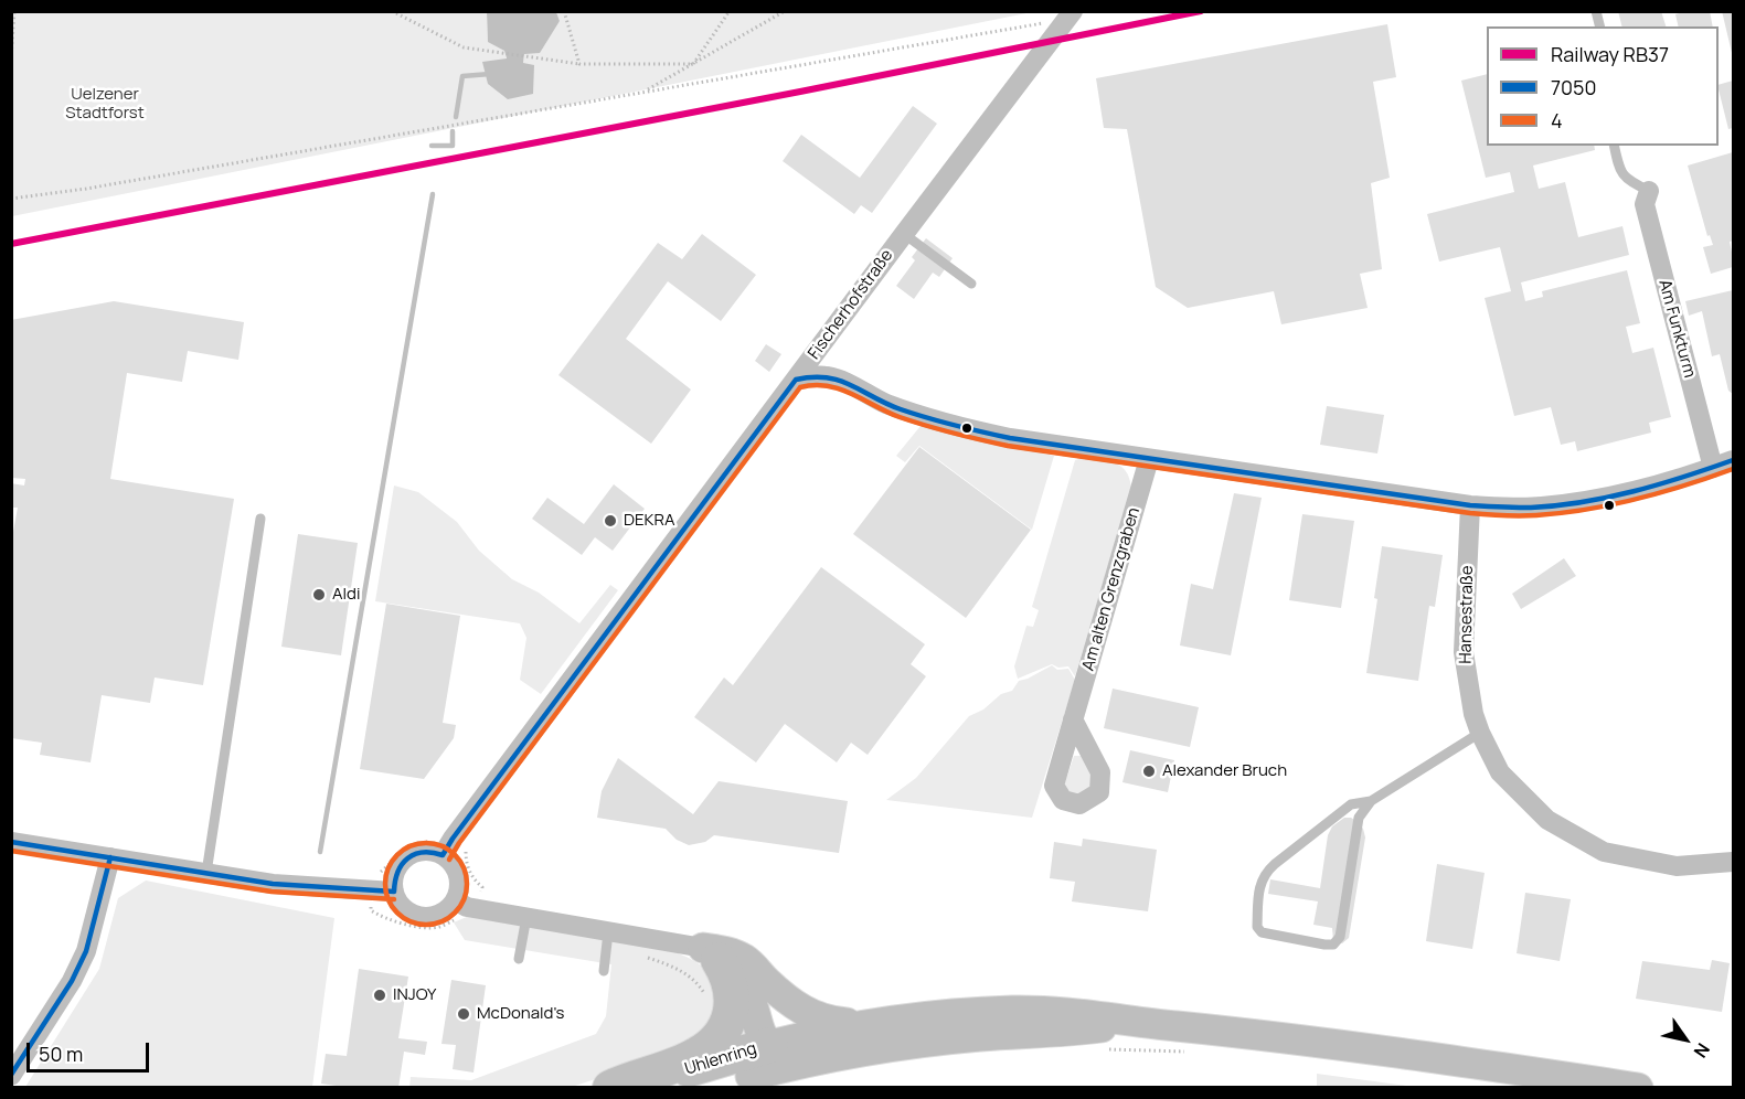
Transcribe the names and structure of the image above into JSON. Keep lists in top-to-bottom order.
{
  "streets": {
    "highway": ["Uhlenring"],
    "street": [
      "Fischerhofstraße",
      "Am Funkturm",
      "Am alten Grenzgraben",
      "Hansestraße"
    ]
  },
  "parks": ["Uelzener Stadtforst"],
  "places": [
    "DEKRA",
    "Aldi",
    "Alexander Bruch",
    "INJOY",
    "McDonald's"
  ],
  "lines": ["rail line RB37", "transit line 7050", "transit line 4"],
  "legend": ["Railway RB37", "7050", "4"],
  "scale_bar": "50 m",
  "north": "bottom right"
}
